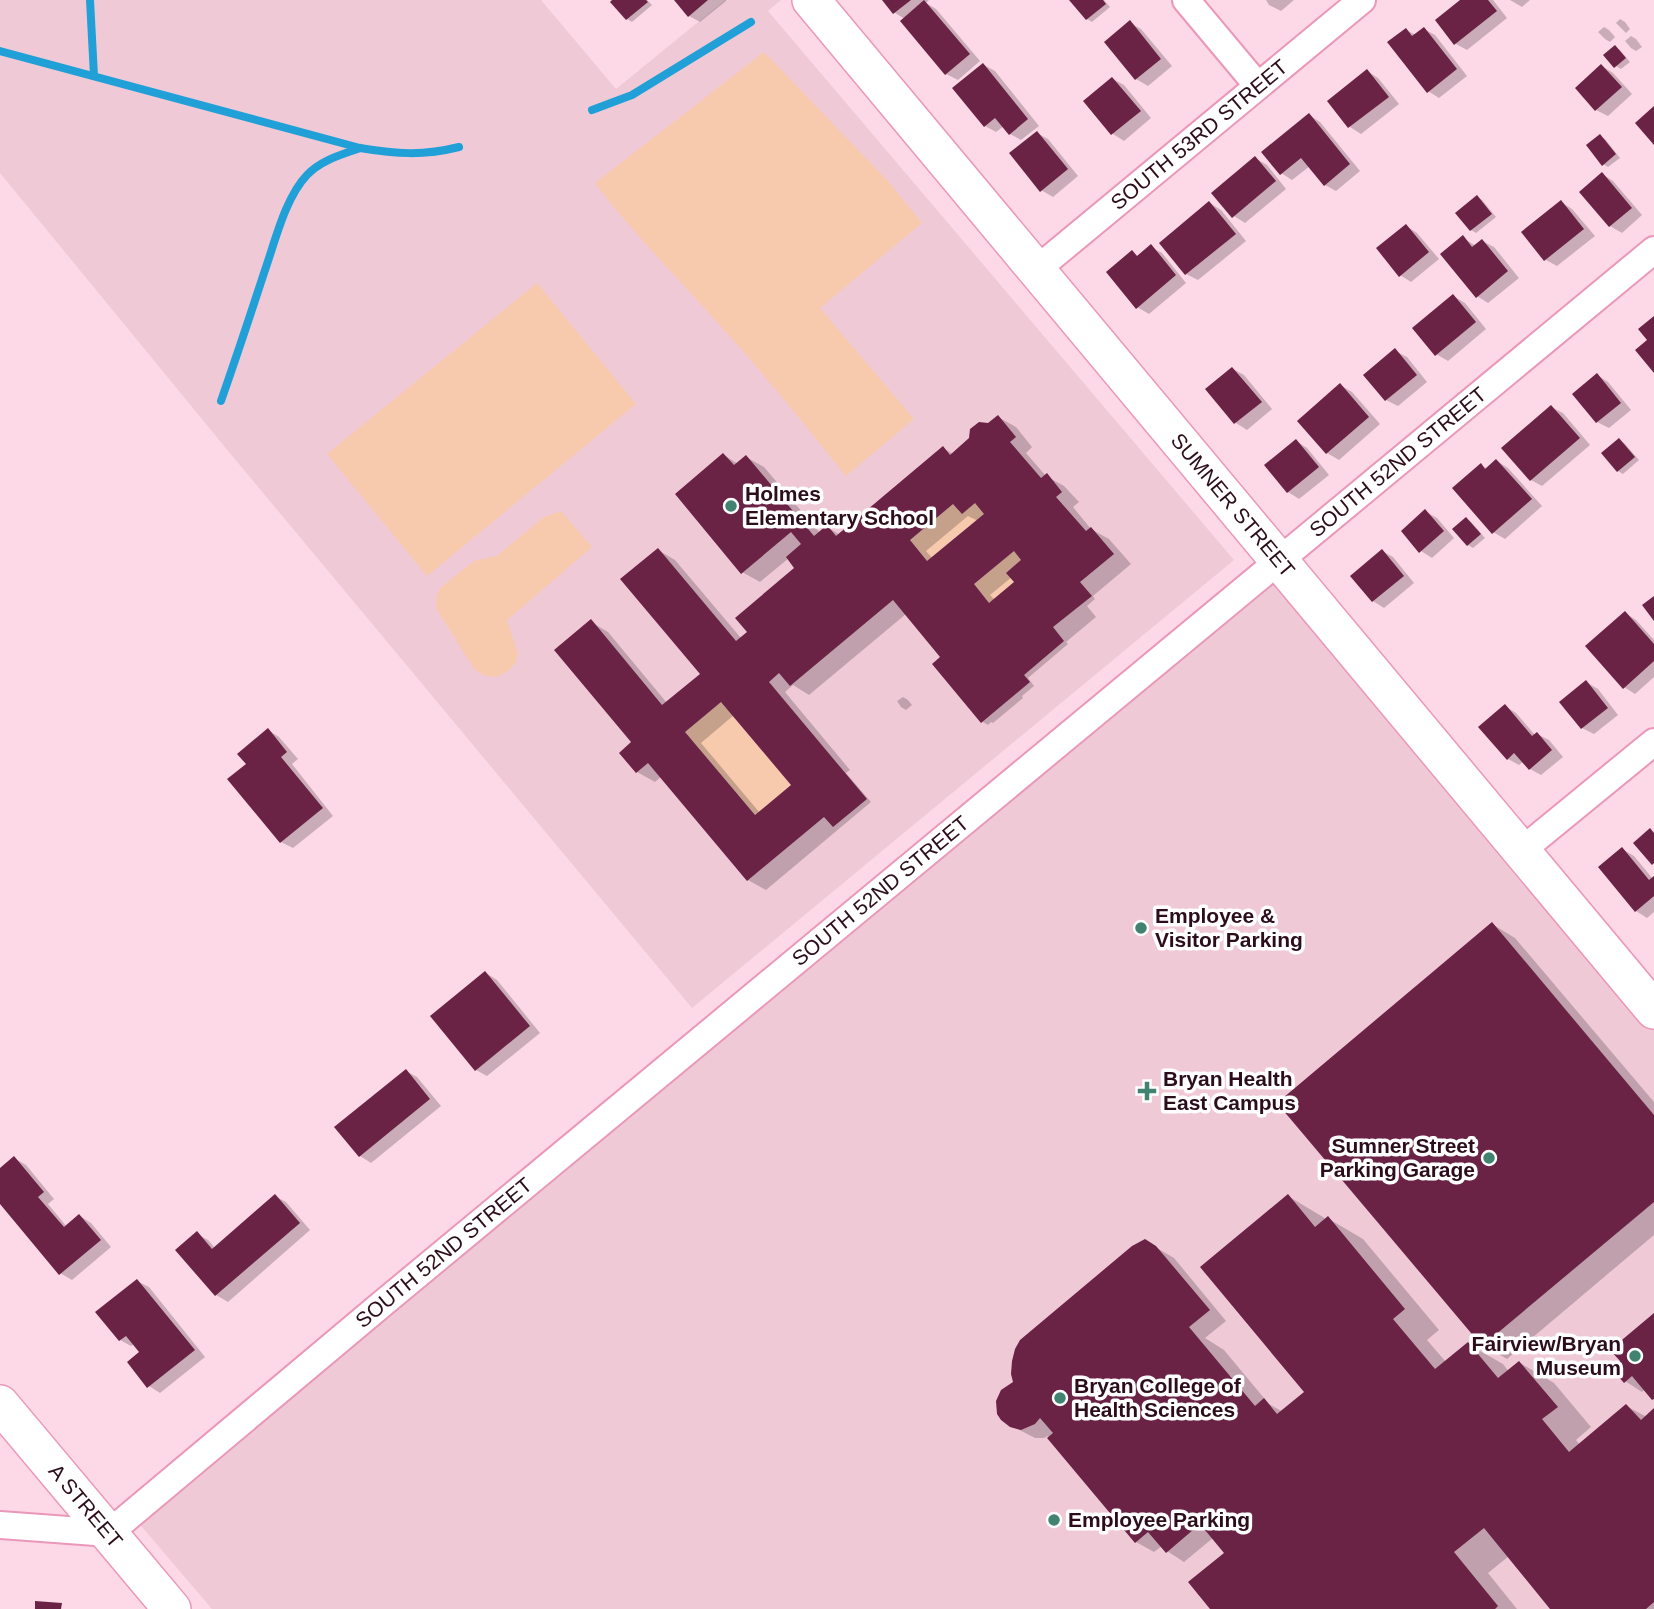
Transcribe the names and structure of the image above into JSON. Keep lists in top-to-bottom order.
{
  "streets": {
    "street": [
      "SOUTH 53RD STREET",
      "SOUTH 52ND STREET",
      "SUMNER STREET",
      "A STREET"
    ]
  },
  "crossings": [
    ["SOUTH 53RD STREET", "SUMNER STREET"],
    ["SOUTH 52ND STREET", "SUMNER STREET"],
    ["SOUTH 52ND STREET", "A STREET"]
  ],
  "places": {
    "other": [
      "Holmes Elementary School",
      "Employee & Visitor Parking",
      "Sumner Street Parking Garage",
      "Fairview/Bryan Museum",
      "Bryan College of Health Sciences",
      "Employee Parking"
    ],
    "health": ["Bryan Health East Campus"]
  }
}
